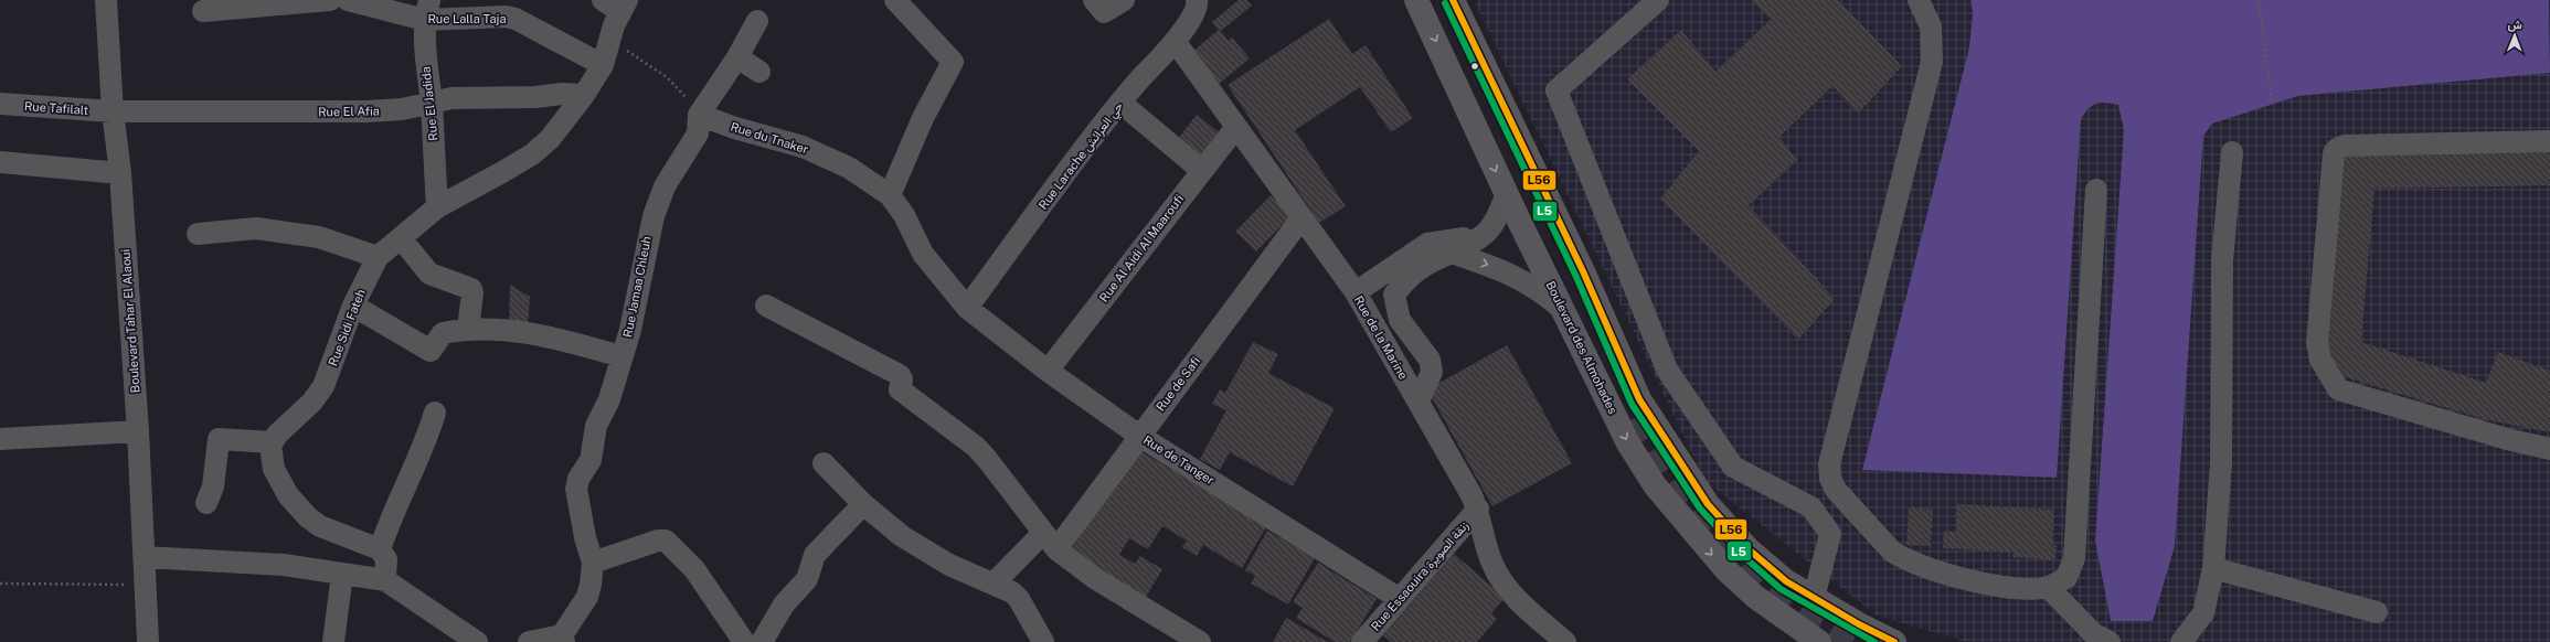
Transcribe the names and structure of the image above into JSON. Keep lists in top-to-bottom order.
{
  "streets": {
    "main road": ["Boulevard des Almohades"],
    "street": [
      "Rue Lalla Taja",
      "Rue El Jadida",
      "Rue Tafilalt",
      "Rue El Afia",
      "Rue du Tnaker",
      "Rue Larache حي العرائش",
      "Rue Al Aidi Al Maaroufi",
      "Rue Jamaa Chleuh",
      "Boulevard Tahar El Alaoui",
      "Rue Sidi Fateh",
      "Rue de la Marine",
      "Rue de Safi",
      "Rue de Tanger",
      "Rue Essaouira زنقة الصويرة"
    ]
  },
  "crossings": [
    ["Rue Lalla Taja", "Rue El Jadida"],
    ["Rue Lalla Taja", "Rue Sidi Fateh"],
    ["Rue El Jadida", "Rue El Afia"],
    ["Rue El Jadida", "Rue Sidi Fateh"],
    ["Rue Tafilalt", "Rue El Afia"],
    ["Rue Tafilalt", "Boulevard Tahar El Alaoui"],
    ["Rue El Afia", "Boulevard Tahar El Alaoui"],
    ["Rue El Afia", "Rue Sidi Fateh"],
    ["Rue du Tnaker", "Rue Larache حي العرائش"],
    ["Rue du Tnaker", "Rue Jamaa Chleuh"],
    ["Rue du Tnaker", "Rue de Tanger"],
    ["Rue Larache حي العرائش", "Rue de la Marine"],
    ["Rue Larache حي العرائش", "Rue de Tanger"],
    ["Rue Al Aidi Al Maaroufi", "Rue de la Marine"],
    ["Rue Al Aidi Al Maaroufi", "Rue de Tanger"],
    ["Rue de la Marine", "Rue de Safi"],
    ["Rue de la Marine", "Rue Essaouira زنقة الصويرة"],
    ["Rue de Safi", "Rue de Tanger"],
    ["Rue de Tanger", "Rue Essaouira زنقة الصويرة"]
  ],
  "lines": ["transit line L56", "transit line L5"],
  "north": "top"
}
